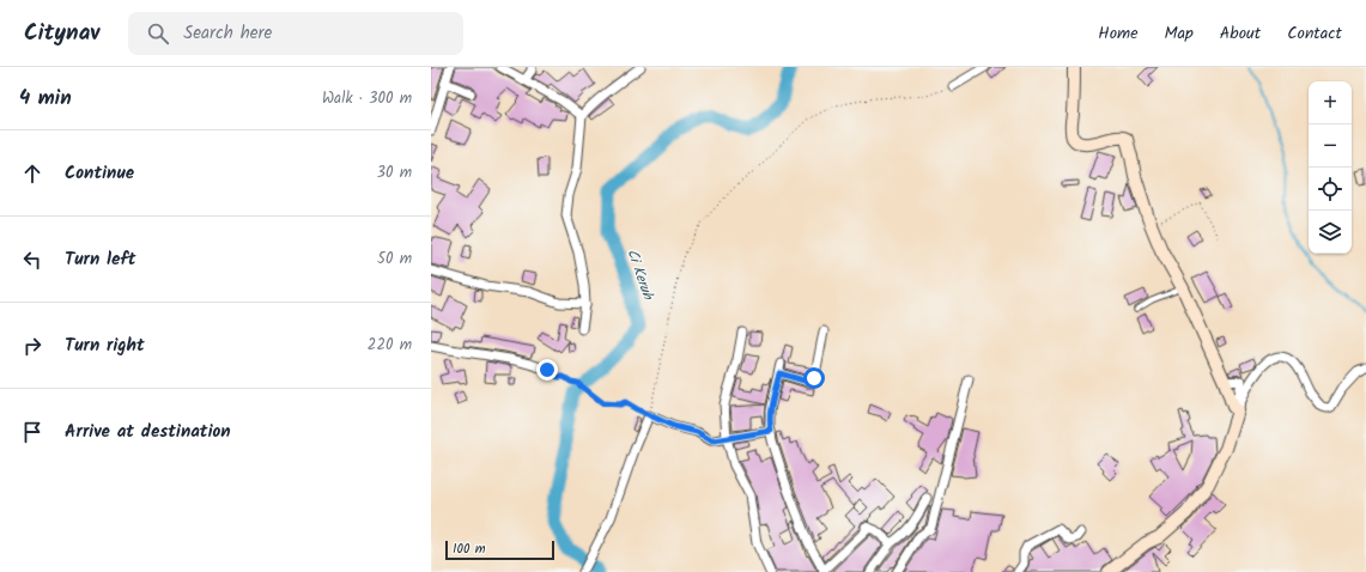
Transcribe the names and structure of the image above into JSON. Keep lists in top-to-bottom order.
{
  "water": ["Ci Keruh"],
  "scale_bar": "100 m",
  "page": {
    "header": "Citynav",
    "search": "Search here",
    "nav": [
      "Home",
      "Map",
      "About",
      "Contact"
    ],
    "heading": ["4 min", "Walk · 300 m"],
    "map_buttons": ["+", "−"],
    "list": [
      ["Continue", "30 m"],
      ["Turn left", "50 m"],
      ["Turn right", "220 m"],
      "Arrive at destination"
    ],
    "scale": "100 m"
  }
}
